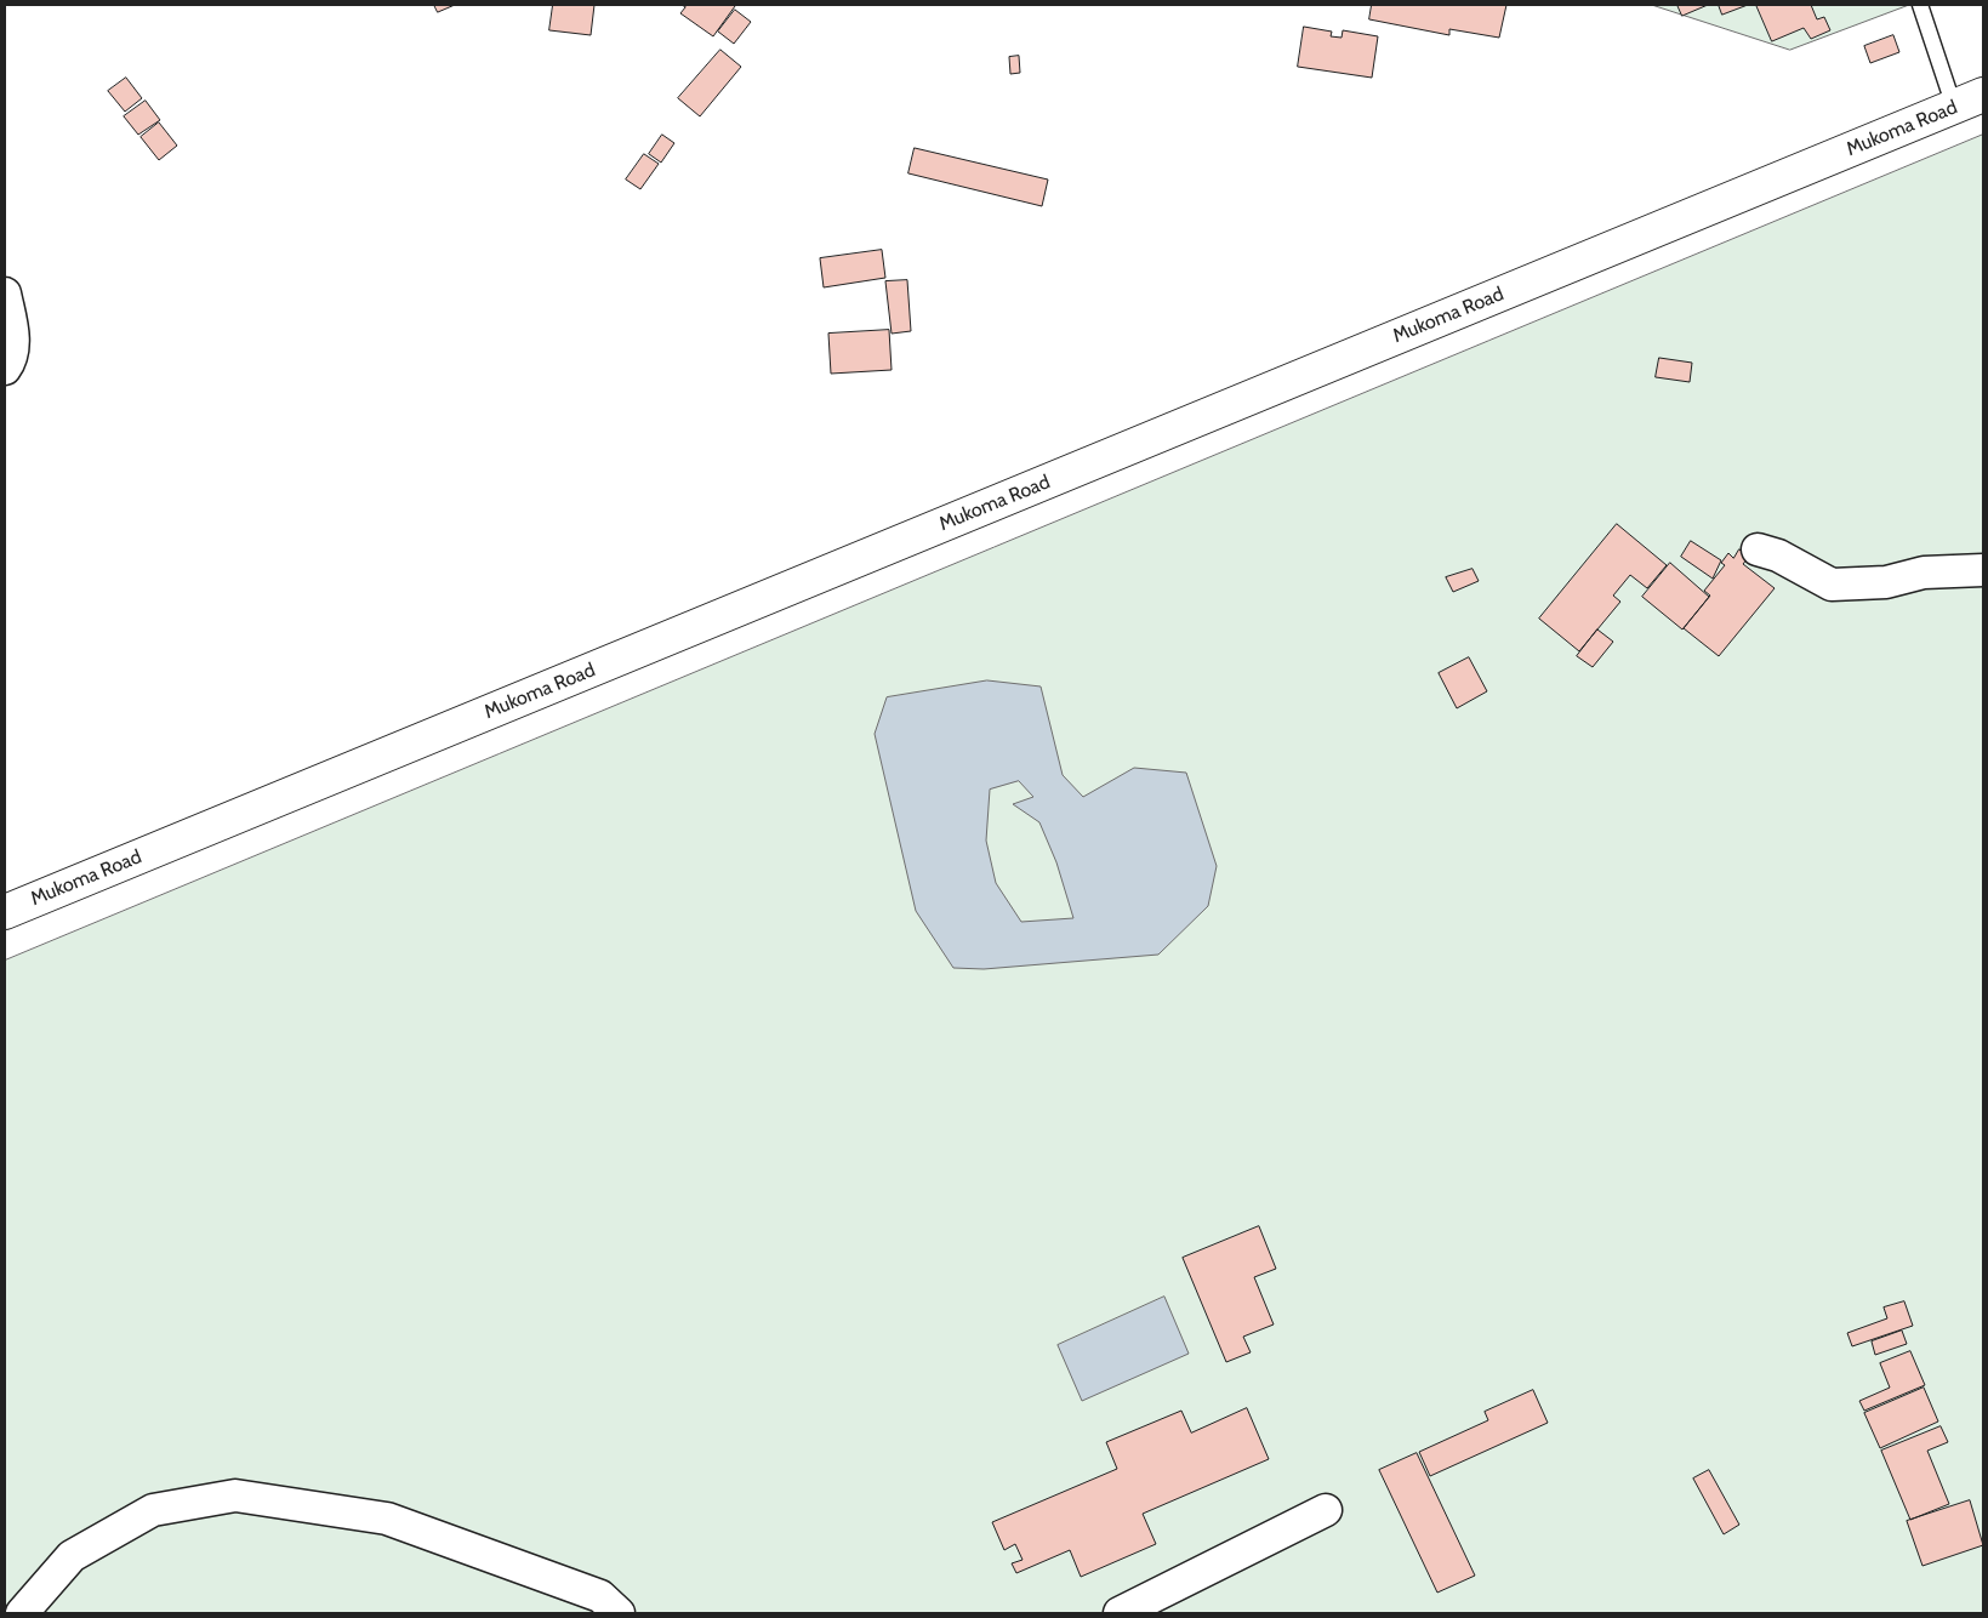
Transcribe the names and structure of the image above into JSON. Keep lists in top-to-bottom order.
{
  "streets": {
    "street": ["Mukoma Road"]
  }
}
